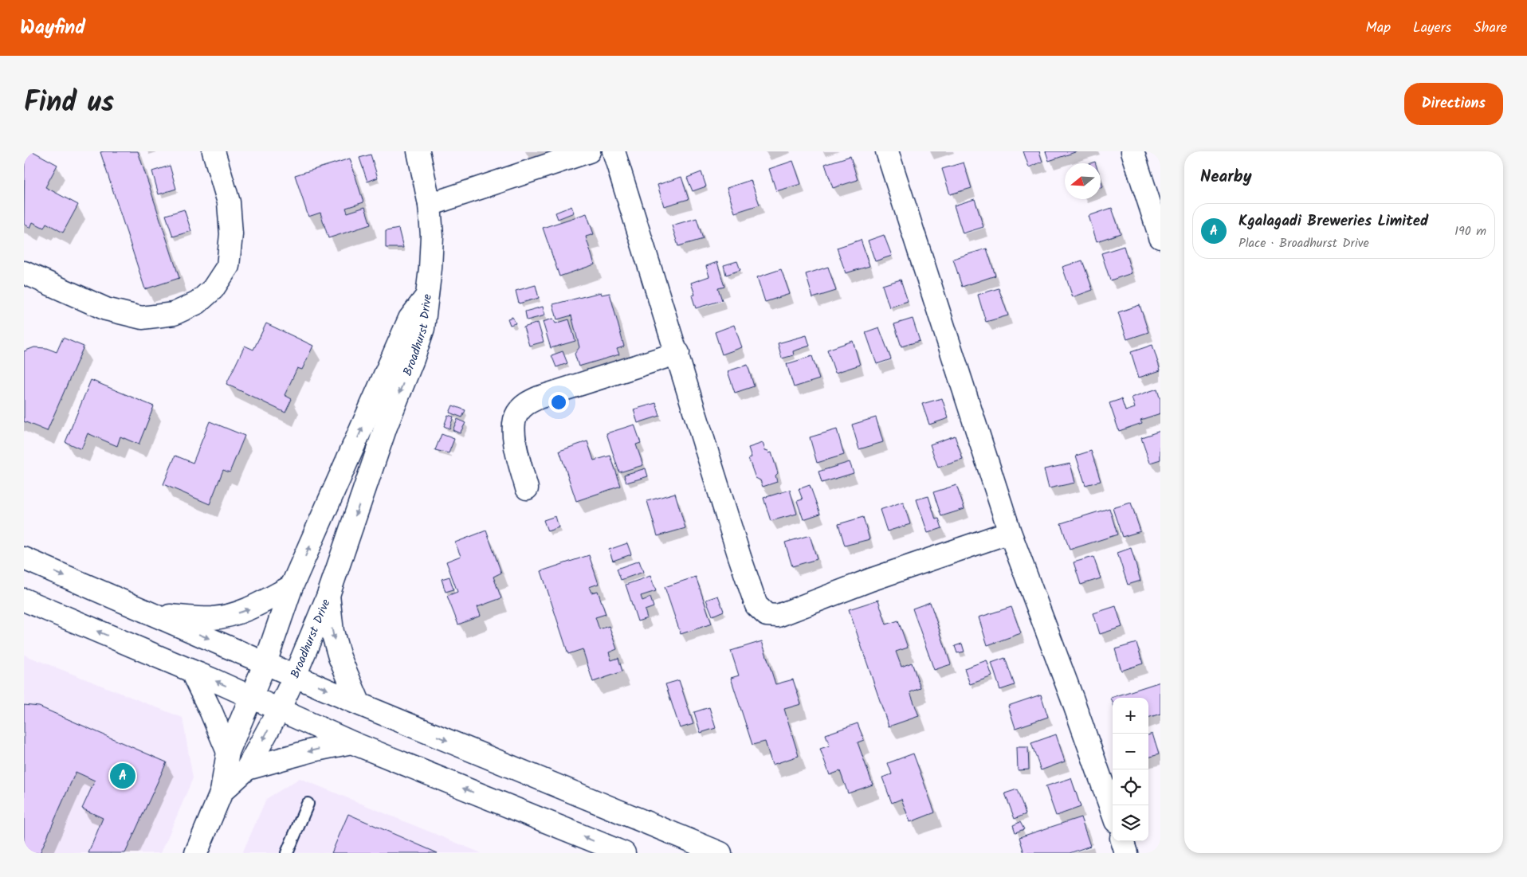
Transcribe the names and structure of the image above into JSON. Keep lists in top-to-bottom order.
{
  "streets": {
    "street": ["Broadhurst Drive"]
  },
  "north": "left",
  "page": {
    "header": "Wayfind",
    "nav": ["Map", "Layers", "Share"],
    "title": "Find us",
    "buttons": "Directions",
    "heading": "Nearby",
    "list": [
      {
        "mark": "A",
        "name": "Kgalagadi Breweries Limited",
        "note": "Place · Broadhurst Drive",
        "value": "190 m"
      }
    ],
    "map_buttons": ["+", "−"],
    "pins": "A"
  }
}
